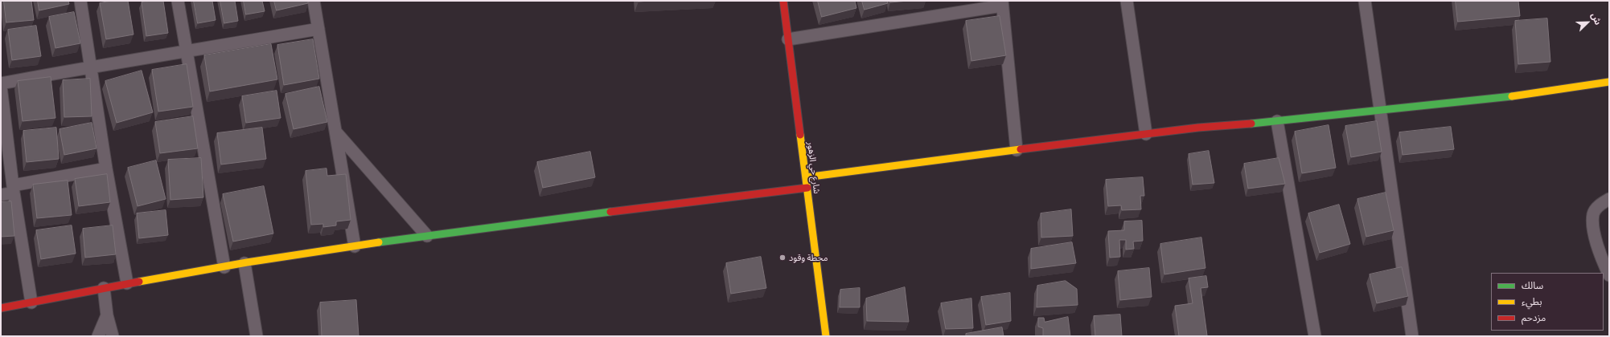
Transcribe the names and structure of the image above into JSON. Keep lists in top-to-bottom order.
{
  "streets": {
    "street": ["شارع حي الزهور"]
  },
  "places": ["محطة وقود"],
  "legend": ["سالك", "بطيء", "مزدحم"],
  "north": "top right"
}
